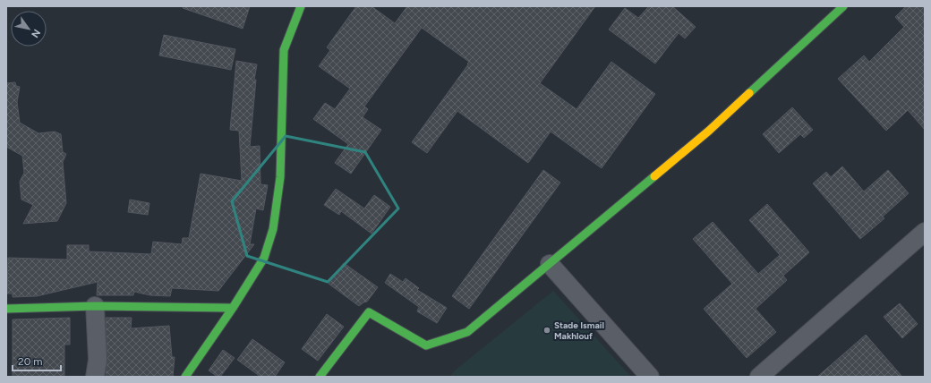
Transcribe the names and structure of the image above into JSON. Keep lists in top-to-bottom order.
{
  "places": ["Stade Ismail Makhlouf"],
  "scale_bar": "20 m",
  "north": "bottom right"
}
